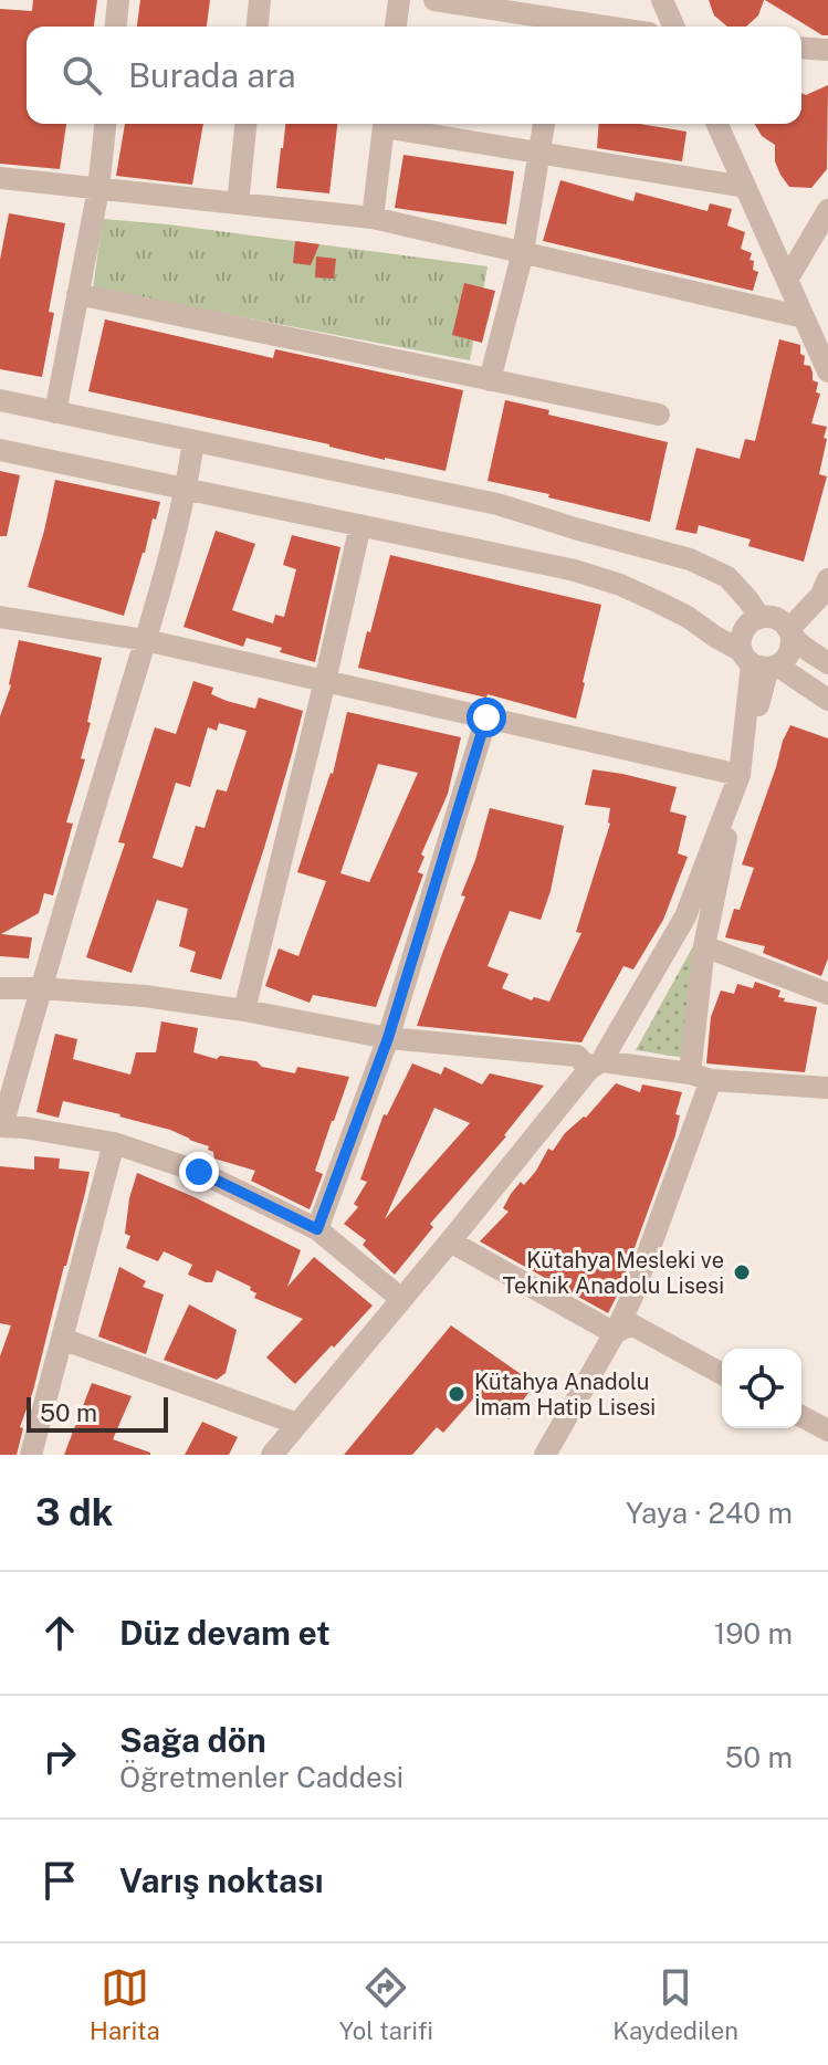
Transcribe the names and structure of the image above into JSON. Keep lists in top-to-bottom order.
{
  "places": ["Kütahya Mesleki ve Teknik Anadolu Lisesi", "Kütahya Anadolu İmam Hatip Lisesi"],
  "scale_bar": "50 m",
  "page": {
    "search": "Burada ara",
    "scale": "50 m",
    "heading": ["3 dk", "Yaya · 240 m"],
    "list": [
      ["Düz devam et", "190 m"],
      ["Sağa dön", "Öğretmenler Caddesi", "50 m"],
      "Varış noktası"
    ],
    "nav": ["Harita", "Yol tarifi", "Kaydedilen"]
  }
}
